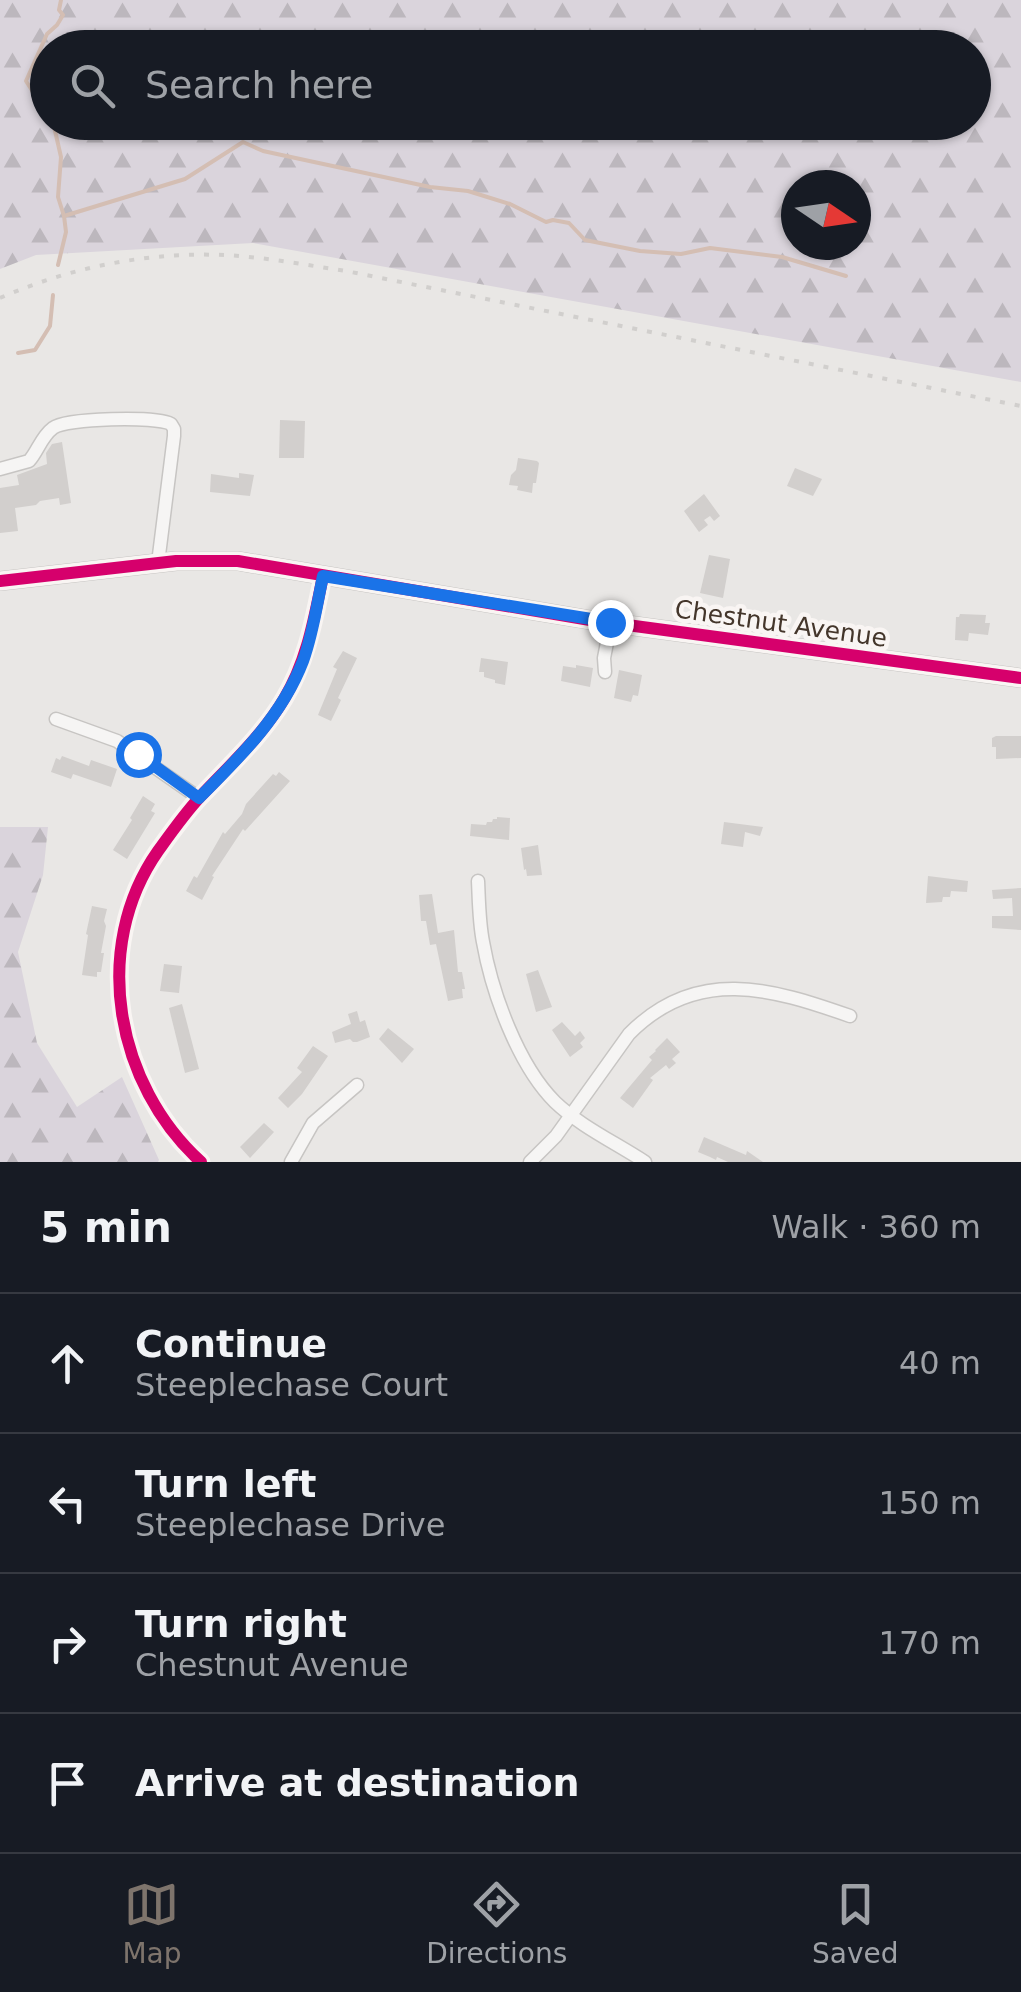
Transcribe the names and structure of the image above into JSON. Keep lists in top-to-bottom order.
{
  "streets": {
    "street": ["Chestnut Avenue"]
  },
  "north": "right",
  "page": {
    "search": "Search here",
    "heading": ["5 min", "Walk · 360 m"],
    "list": [
      ["Continue", "Steeplechase Court", "40 m"],
      ["Turn left", "Steeplechase Drive", "150 m"],
      ["Turn right", "Chestnut Avenue", "170 m"],
      "Arrive at destination"
    ],
    "nav": ["Map", "Directions", "Saved"]
  }
}
